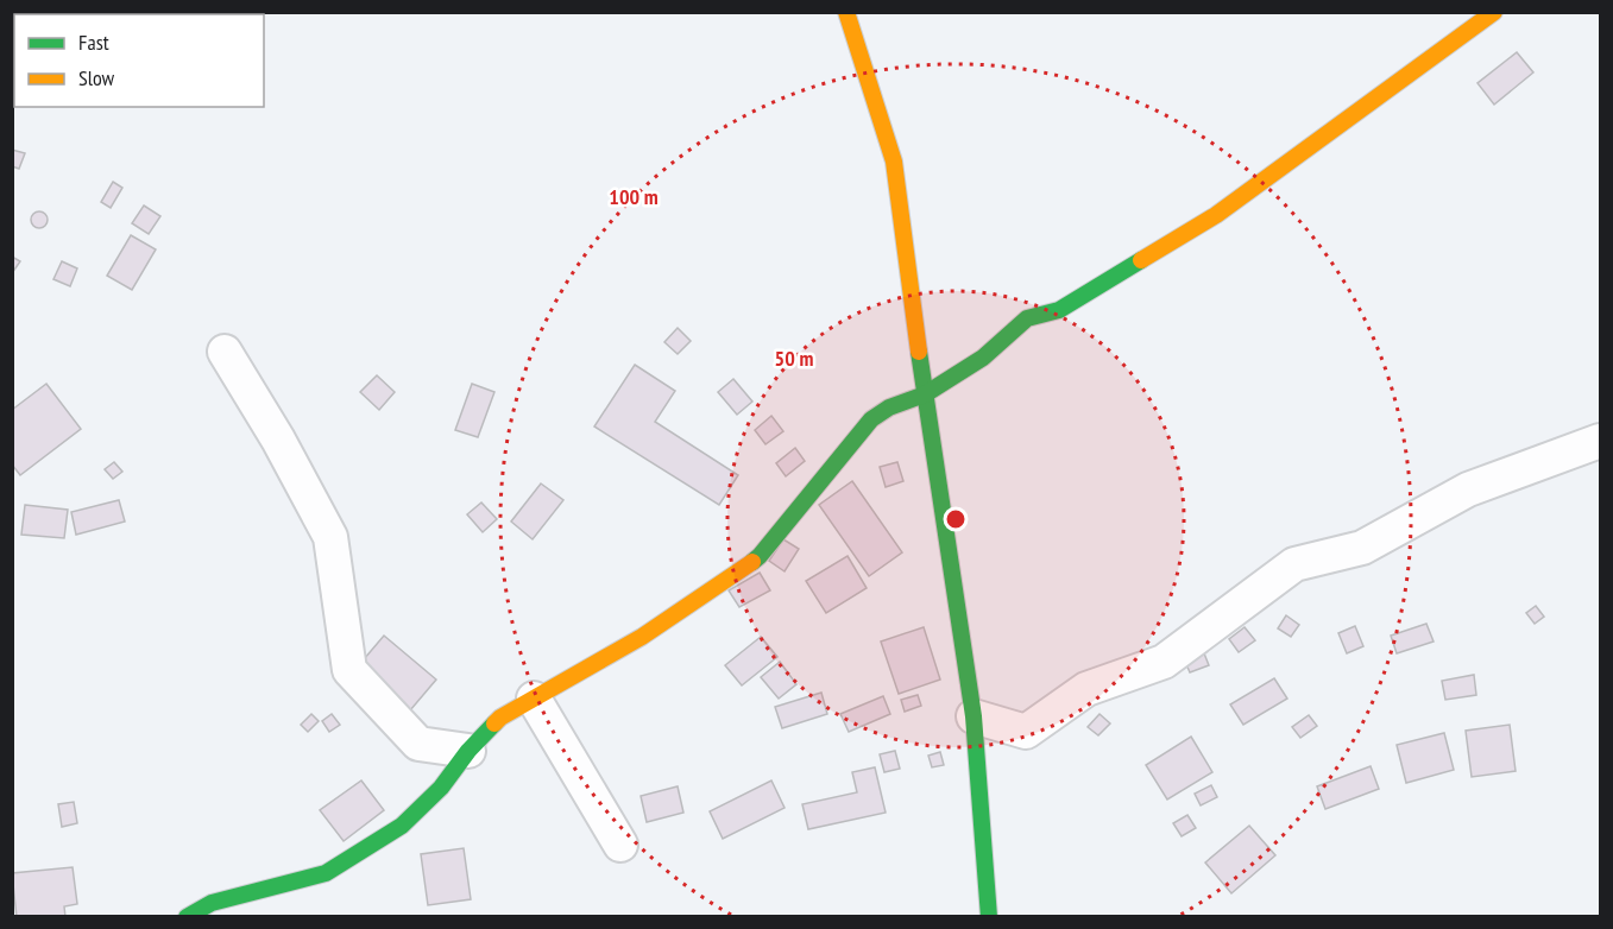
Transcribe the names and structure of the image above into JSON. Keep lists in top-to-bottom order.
{
  "legend": ["Fast", "Slow"],
  "rings": ["100 m", "50 m"]
}
